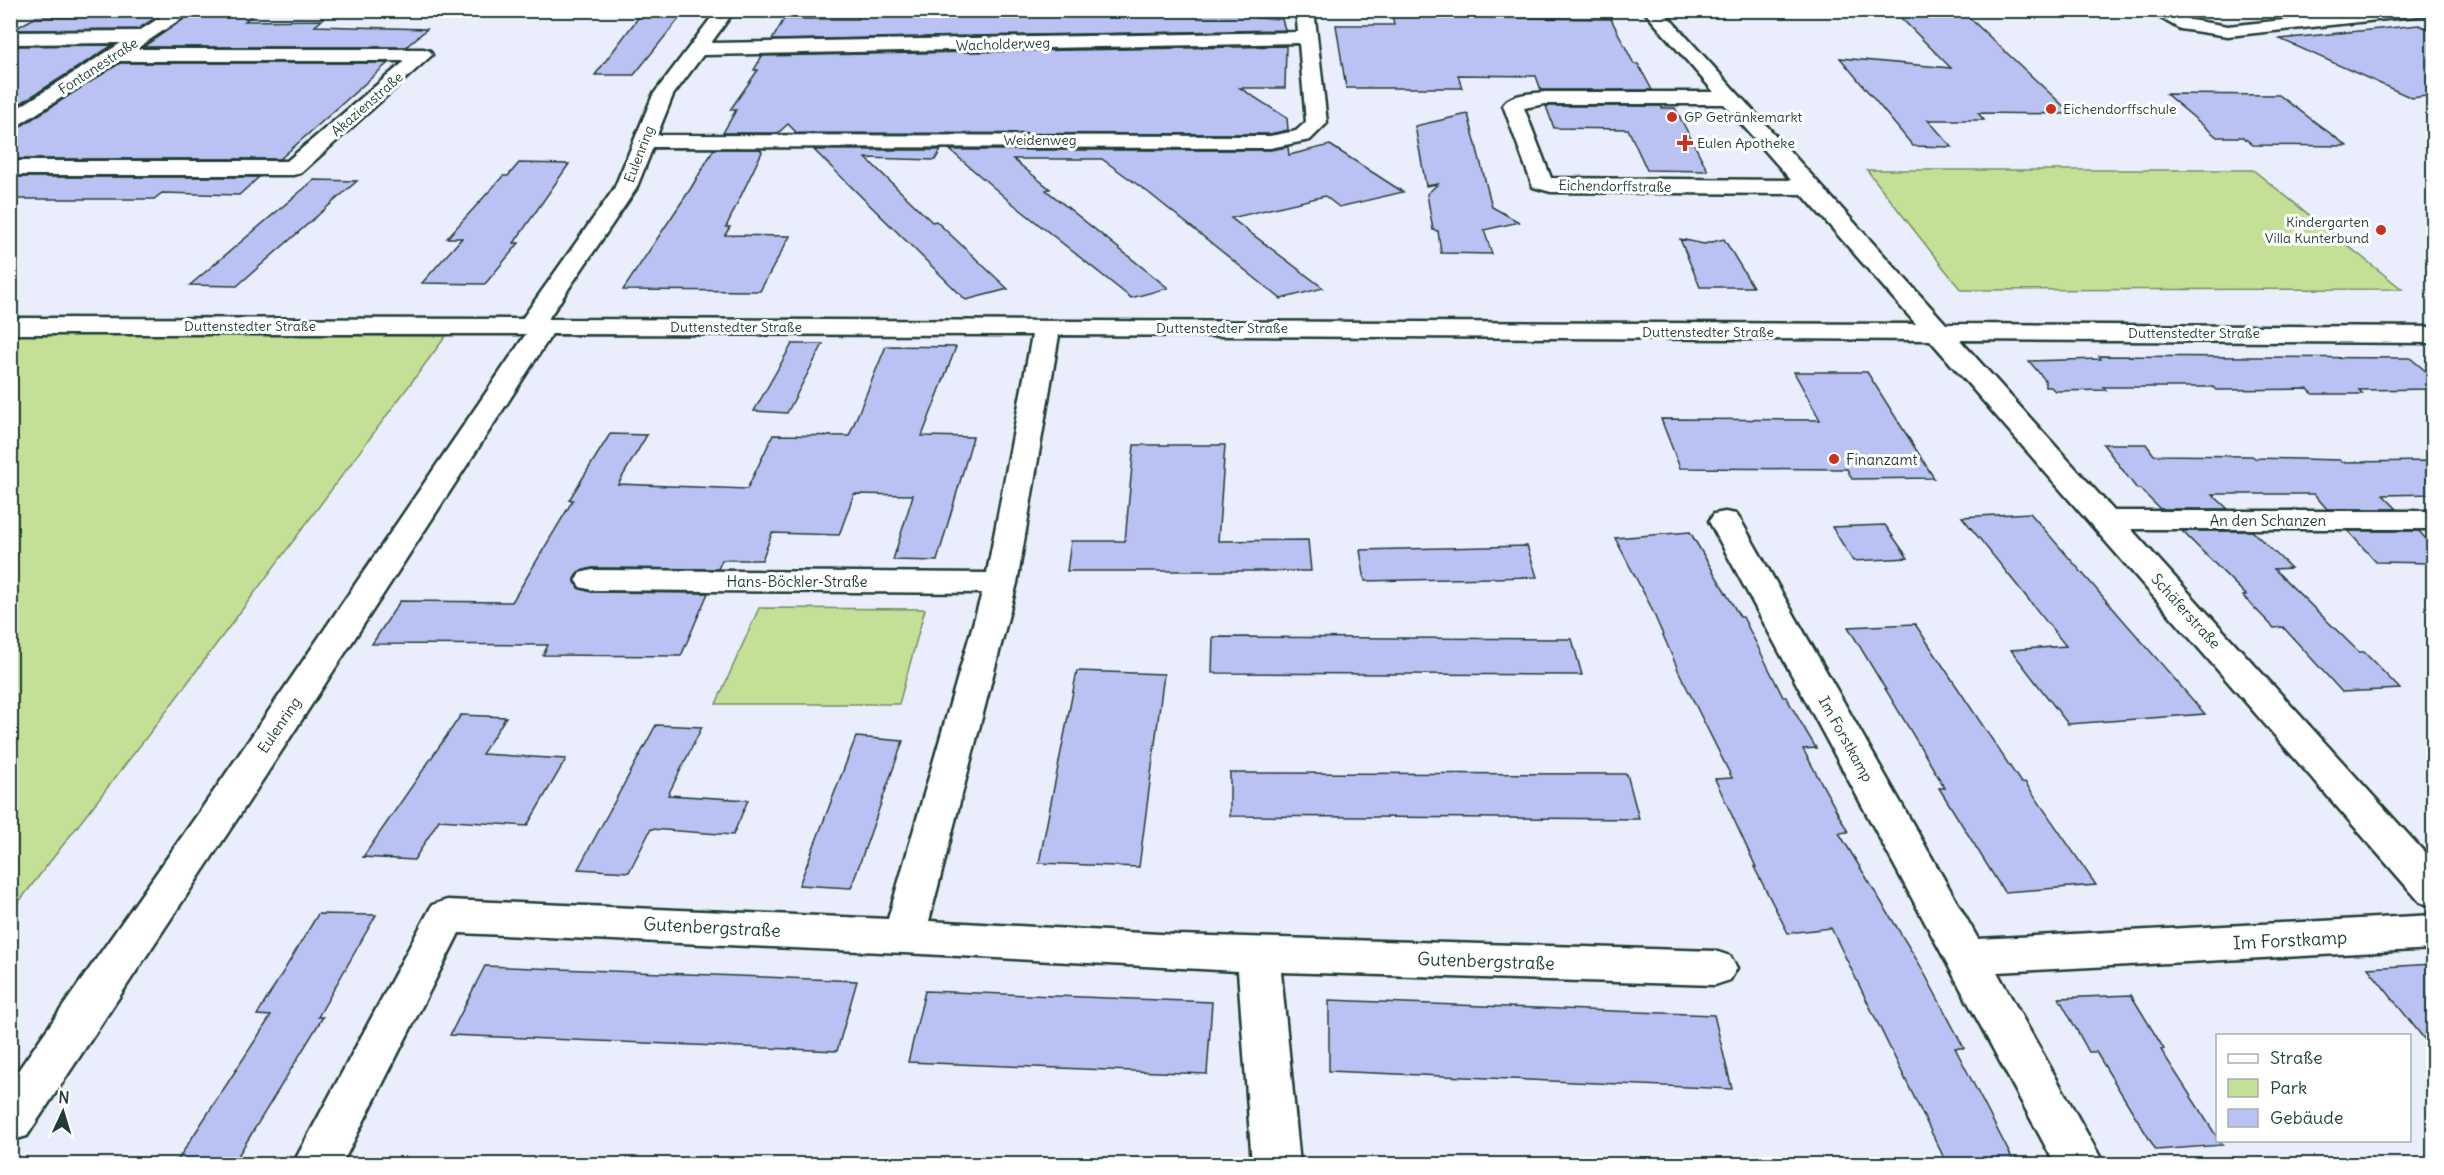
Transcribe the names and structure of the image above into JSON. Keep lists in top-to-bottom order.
{
  "streets": {
    "street": [
      "Wacholderweg",
      "Fontanestraße",
      "Akazienstraße",
      "Weidenweg",
      "Eulenring",
      "Eichendorffstraße",
      "Duttenstedter Straße",
      "An den Schanzen",
      "Hans-Böckler-Straße",
      "Schäferstraße",
      "Im Forstkamp",
      "Gutenbergstraße"
    ]
  },
  "crossings": [
    ["Wacholderweg", "Weidenweg"],
    ["Wacholderweg", "Eulenring"],
    ["Fontanestraße", "Akazienstraße"],
    ["Weidenweg", "Eulenring"],
    ["Eulenring", "Duttenstedter Straße"],
    ["Duttenstedter Straße", "Schäferstraße"],
    ["An den Schanzen", "Schäferstraße"]
  ],
  "places": {
    "other": [
      "Eichendorffschule",
      "GP Getränkemarkt",
      "Kindergarten Villa Kunterbund",
      "Finanzamt"
    ],
    "health": ["Eulen Apotheke"]
  },
  "legend": ["Straße", "Park", "Gebäude"],
  "north": "top"
}
